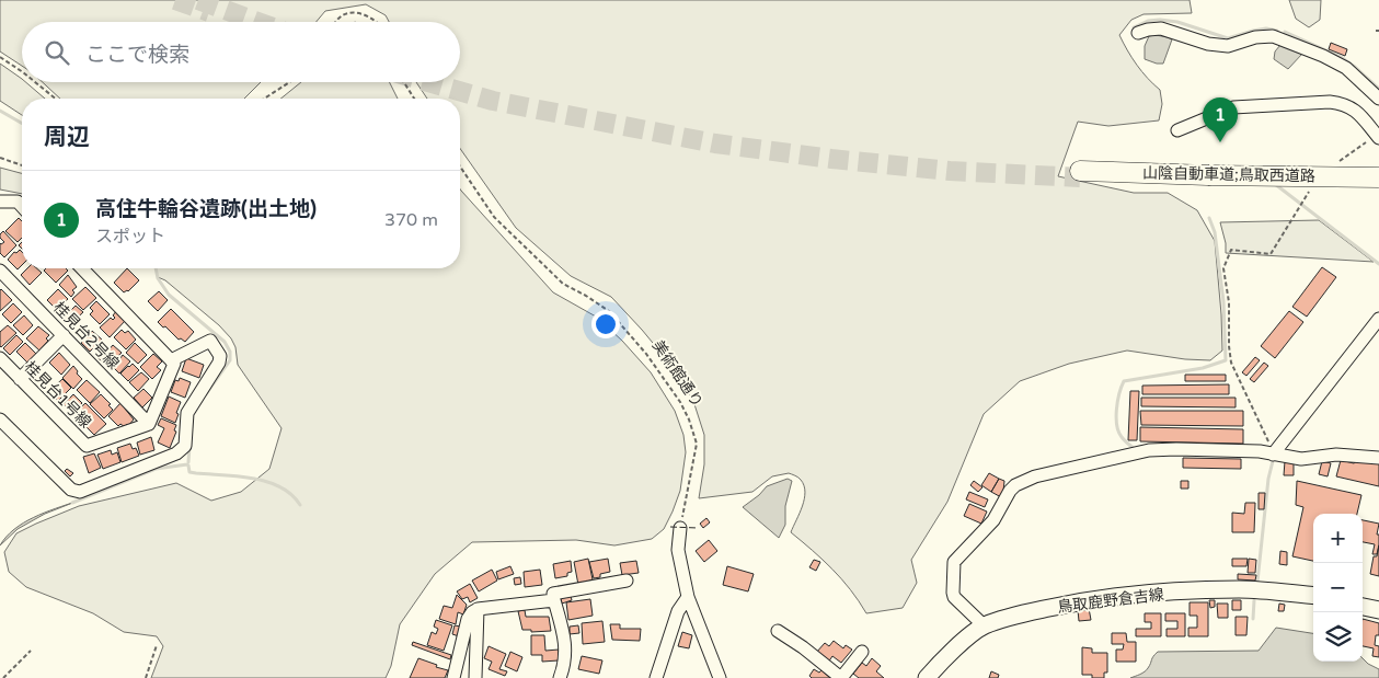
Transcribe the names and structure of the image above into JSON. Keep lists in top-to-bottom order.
{
  "streets": {
    "highway": ["山陰自動車道;鳥取西道路"],
    "main road": ["鳥取鹿野倉吉線"],
    "street": ["桂見台2号線", "桂見台1号線"],
    "path": ["美術館通り"]
  },
  "crossings": [
    ["桂見台2号線", "桂見台1号線"]
  ],
  "page": {
    "search": "ここで検索",
    "pins": "1",
    "heading": "周辺",
    "list": [
      {
        "mark": "1",
        "name": "高住牛輪谷遺跡(出土地)",
        "note": "スポット",
        "value": "370 m"
      }
    ],
    "map_buttons": ["+", "−"]
  }
}
